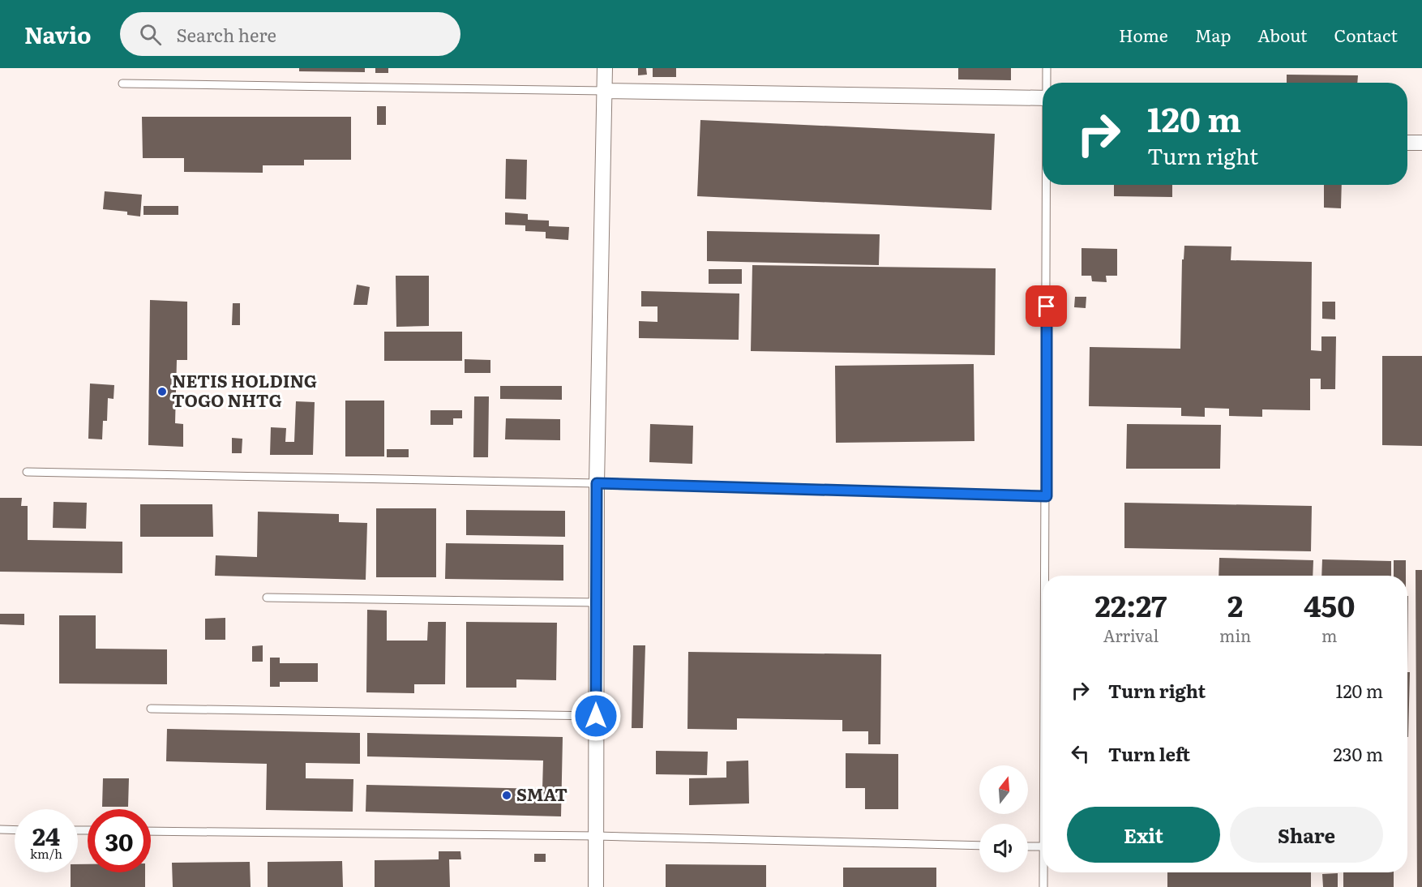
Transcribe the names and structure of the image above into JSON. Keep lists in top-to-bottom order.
{
  "places": ["NETIS HOLDING TOGO NHTG", "SMAT"],
  "north": "top",
  "page": {
    "header": "Navio",
    "search": "Search here",
    "nav": [
      "Home",
      "Map",
      "About",
      "Contact"
    ],
    "turn": ["120 m", "Turn right"],
    "eta": [
      "22:27",
      "Arrival",
      "2",
      "min",
      "450",
      "m"
    ],
    "list": [
      {
        "name": "Turn right",
        "value": "120 m"
      },
      {
        "name": "Turn left",
        "value": "230 m"
      }
    ],
    "buttons": ["Exit", "Share"],
    "speed": "24 km/h",
    "limit": "30"
  }
}
